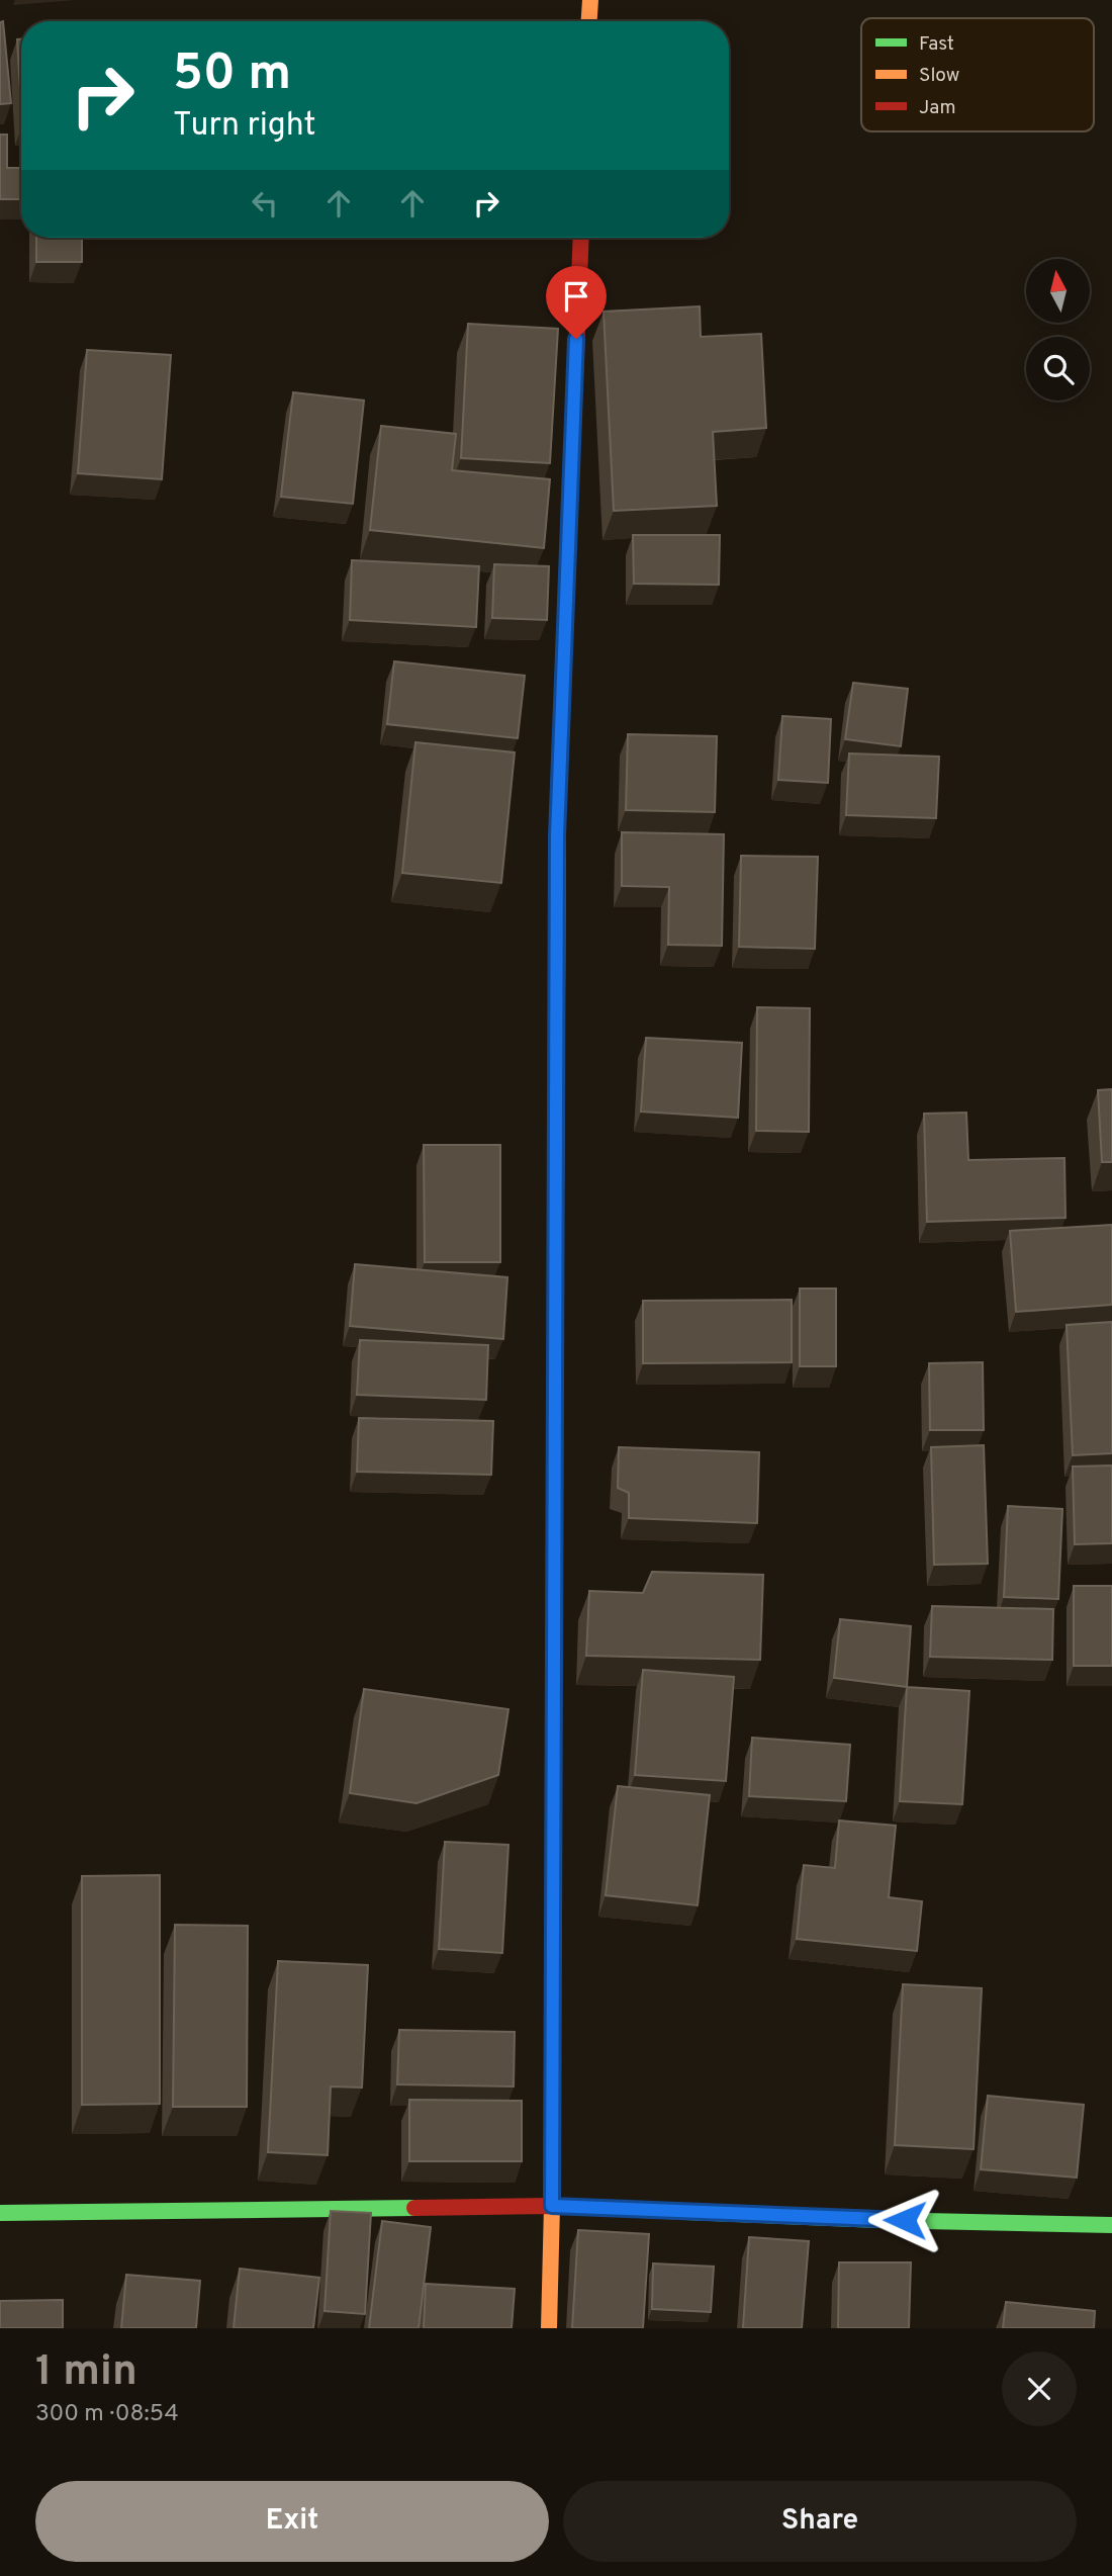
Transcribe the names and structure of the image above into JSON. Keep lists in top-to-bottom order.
{
  "legend": ["Fast", "Slow", "Jam"],
  "north": "top",
  "page": {
    "turn": ["50 m", "Turn right"],
    "heading": ["1 min", "300 m · 08:54"],
    "buttons": ["Exit", "Share"]
  }
}
